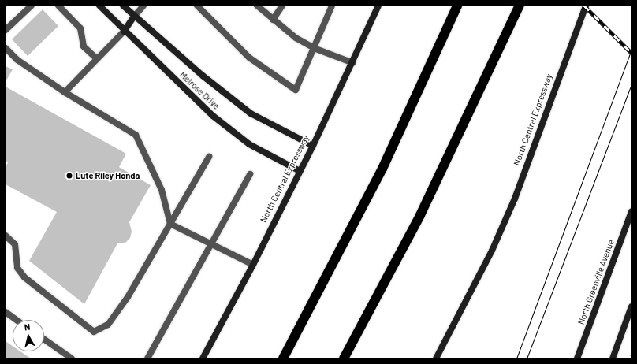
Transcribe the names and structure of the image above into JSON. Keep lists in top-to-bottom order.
{
  "streets": {
    "main road": ["Melrose Drive", "North Central Expressway", "North Greenville Avenue"]
  },
  "crossings": [
    ["Melrose Drive", "North Central Expressway"]
  ],
  "places": ["Lute Riley Honda"],
  "north": "top"
}
